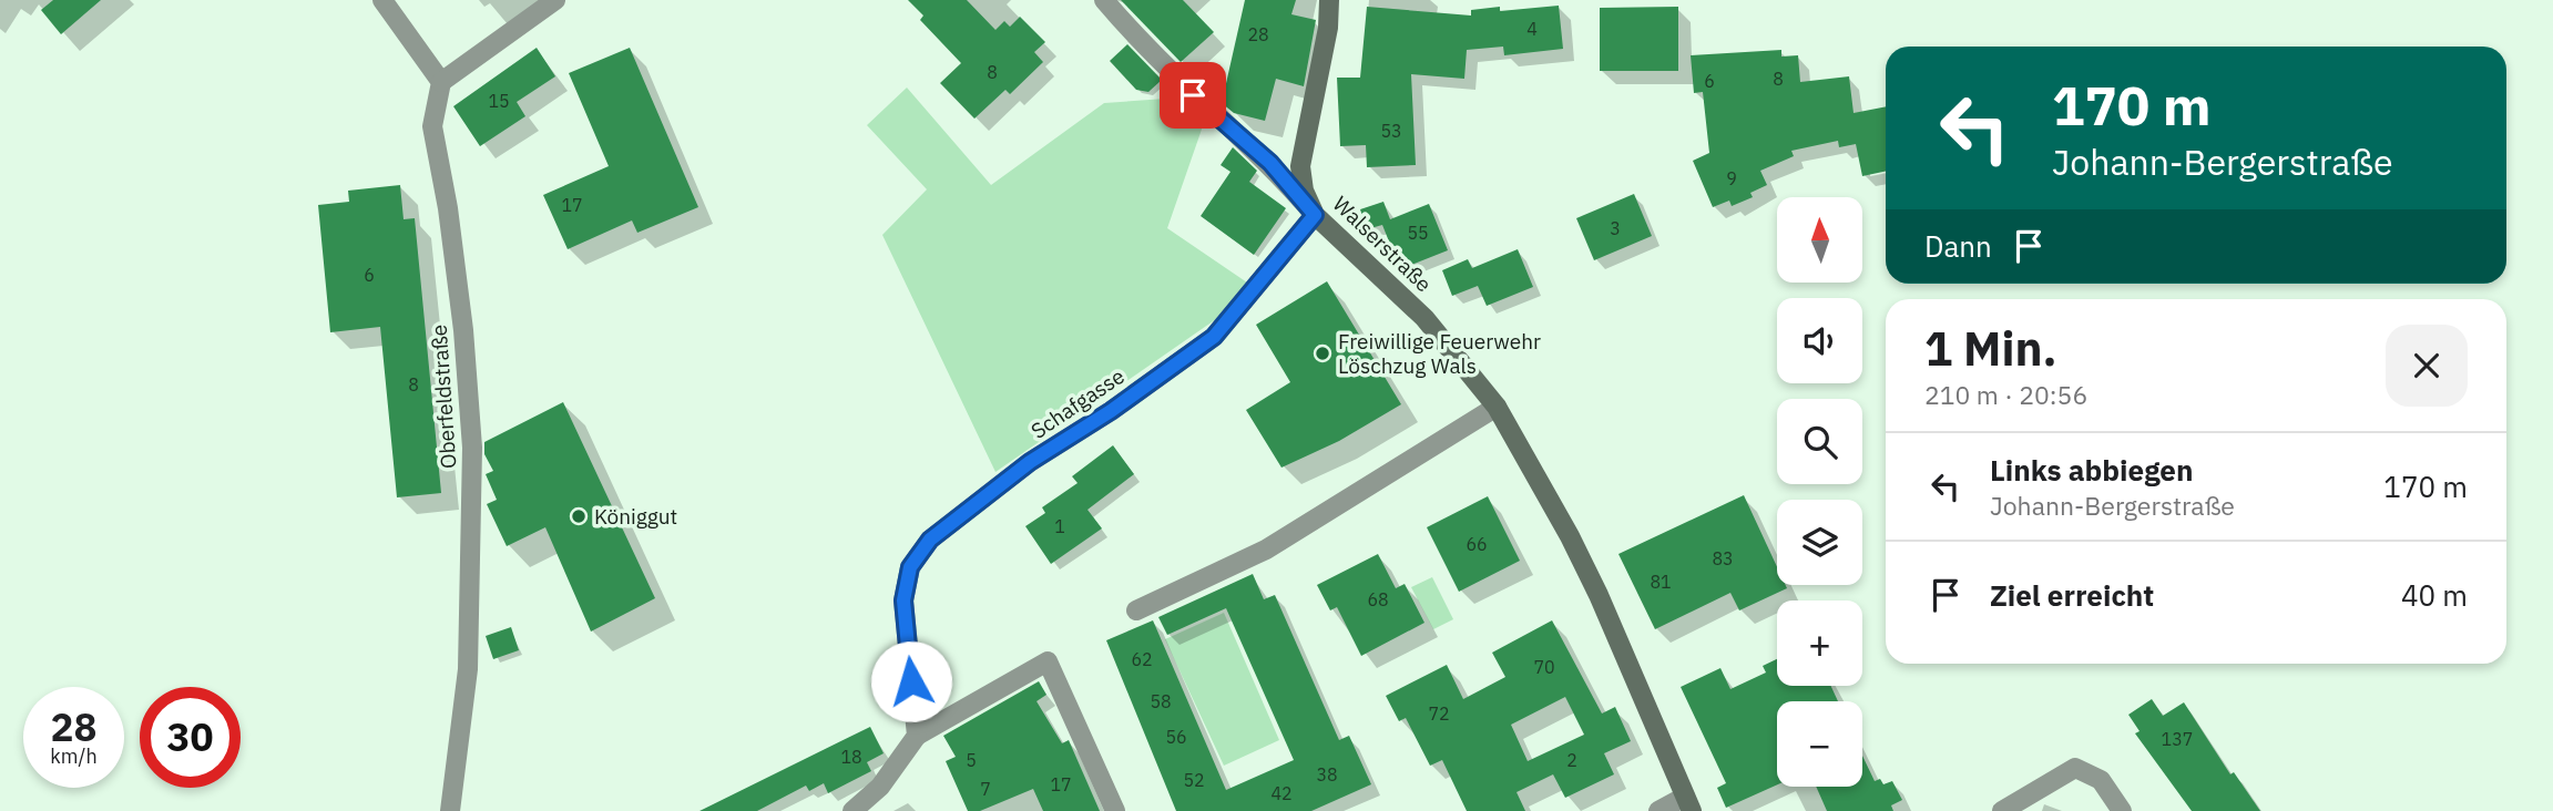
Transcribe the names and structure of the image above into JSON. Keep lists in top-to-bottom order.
{
  "streets": {
    "street": ["Walserstraße", "Oberfeldstraße", "Schafgasse"]
  },
  "crossings": [
    ["Walserstraße", "Schafgasse"]
  ],
  "places": ["Freiwillige Feuerwehr Löschzug Wals", "Königgut"],
  "house_numbers": [
    "4",
    "28",
    "8",
    "8",
    "6",
    "15",
    "53",
    "9",
    "17",
    "3",
    "55",
    "6",
    "8",
    "1",
    "66",
    "83",
    "81",
    "68",
    "62",
    "70",
    "58",
    "72",
    "56",
    "137",
    "18",
    "5",
    "2",
    "38",
    "52",
    "17",
    "7",
    "42"
  ],
  "north": "top",
  "page": {
    "turn": ["170 m", "Johann-Bergerstraße"],
    "map_buttons": ["+", "−"],
    "then": "Dann",
    "heading": ["1 Min.", "210 m · 20:56"],
    "list": [
      {
        "name": "Links abbiegen",
        "note": "Johann-Bergerstraße",
        "value": "170 m"
      },
      {
        "name": "Ziel erreicht",
        "value": "40 m"
      }
    ],
    "speed": "28 km/h",
    "limit": "30"
  }
}
